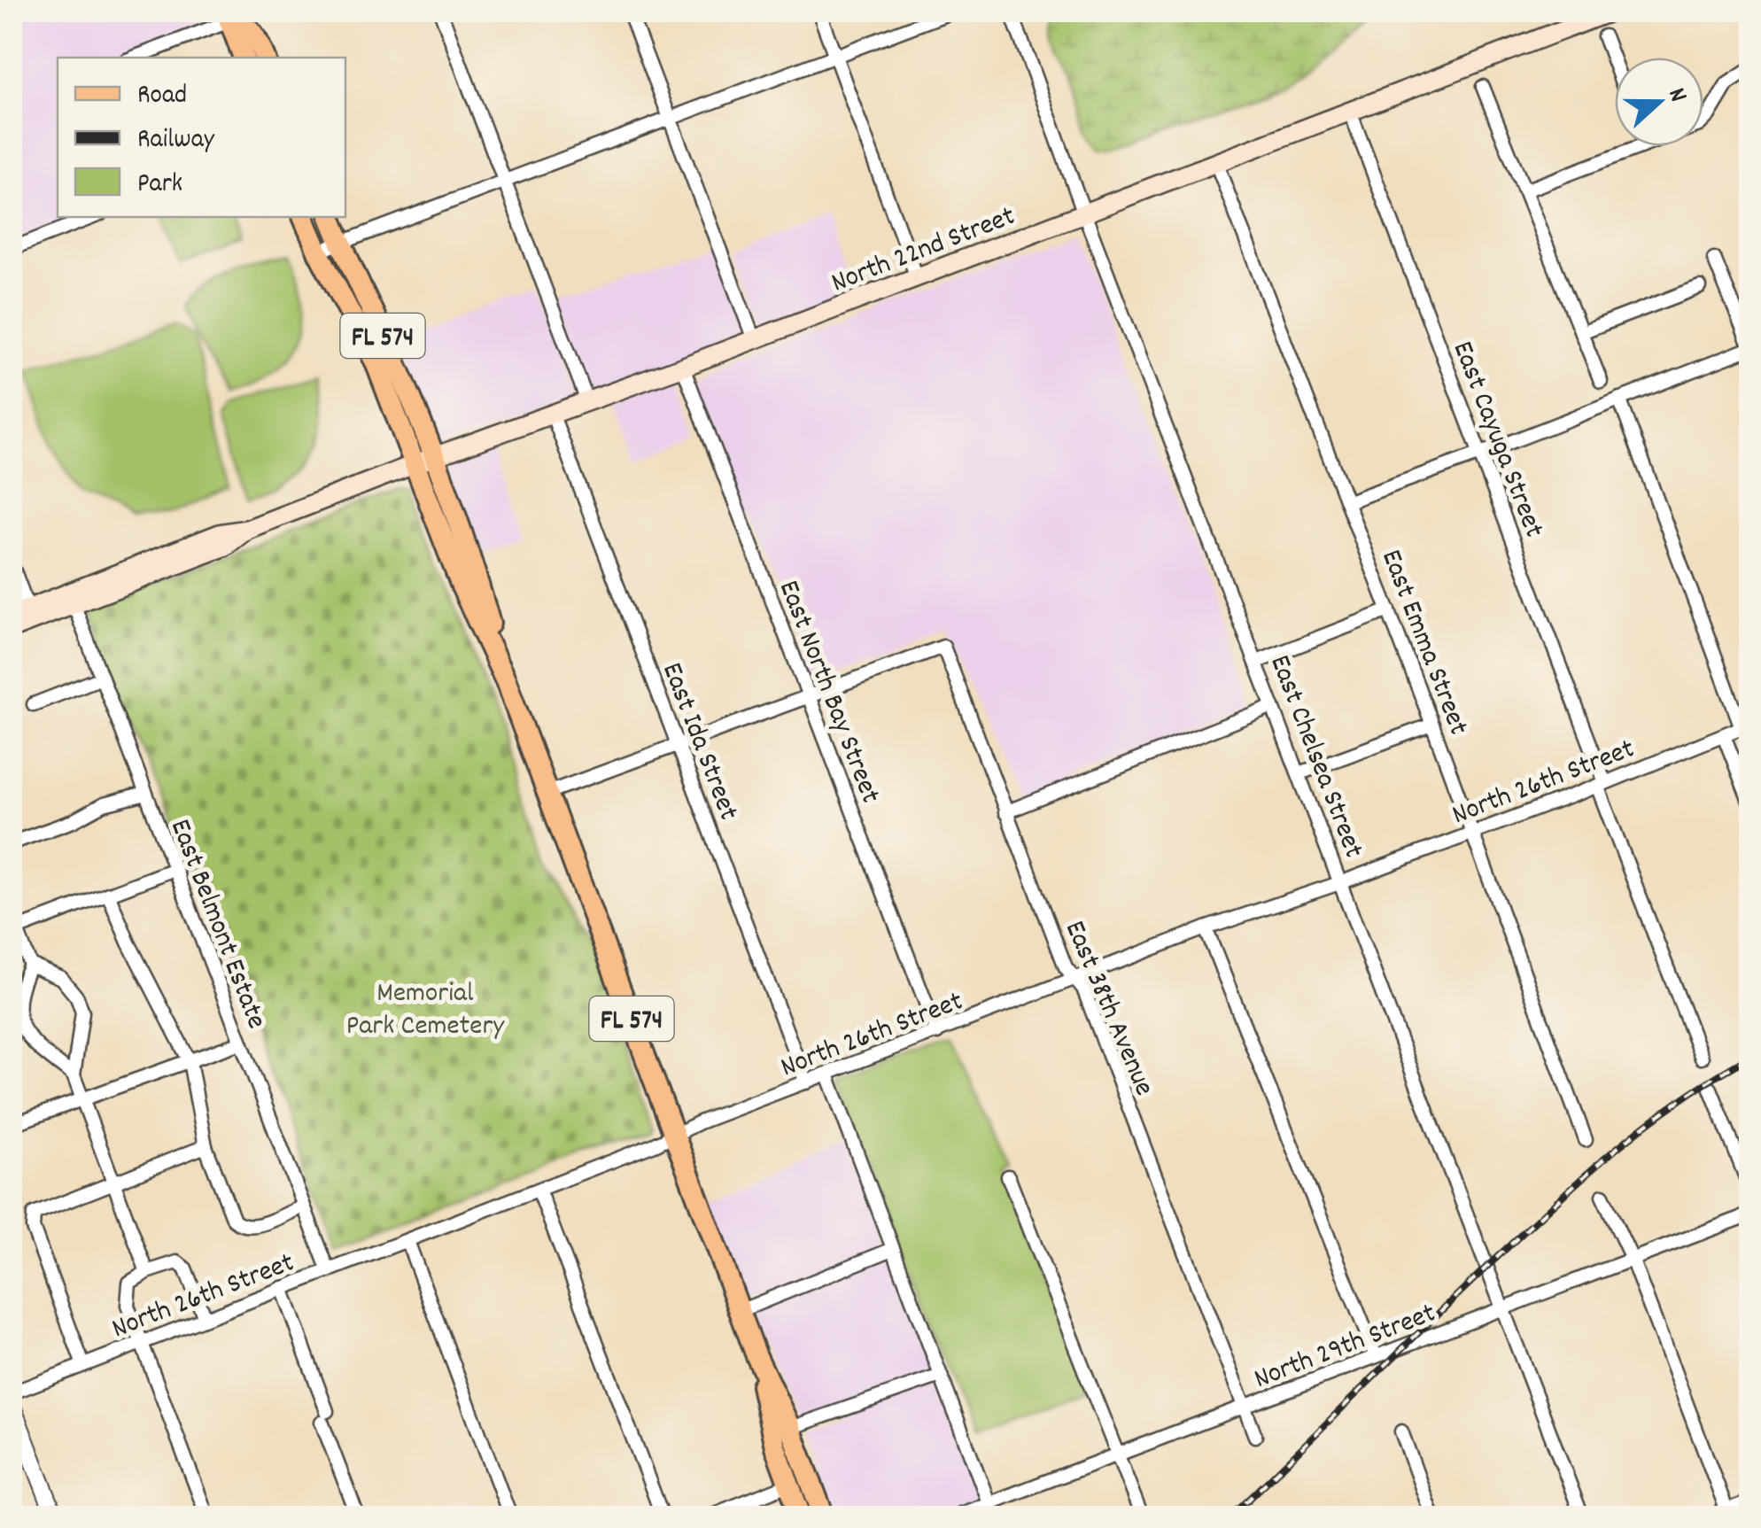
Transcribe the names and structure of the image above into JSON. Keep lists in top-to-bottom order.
{
  "streets": {
    "main road": ["North 22nd Street", "FL 574"],
    "street": [
      "East Cayuga Street",
      "East Emma Street",
      "East North Bay Street",
      "East Ida Street",
      "East Chelsea Street",
      "North 26th Street",
      "East Belmont Estate",
      "East 38th Avenue",
      "North 29th Street"
    ]
  },
  "crossings": [
    ["North 22nd Street", "FL 574"],
    ["North 22nd Street", "East Cayuga Street"],
    ["North 22nd Street", "East Emma Street"],
    ["North 22nd Street", "East North Bay Street"],
    ["North 22nd Street", "East Ida Street"],
    ["North 22nd Street", "East Chelsea Street"],
    ["North 22nd Street", "East Belmont Estate"],
    ["FL 574", "North 26th Street"],
    ["East Cayuga Street", "North 26th Street"],
    ["East Emma Street", "North 26th Street"],
    ["East North Bay Street", "North 26th Street"],
    ["East North Bay Street", "East 38th Avenue"],
    ["East Ida Street", "North 26th Street"],
    ["East Chelsea Street", "North 26th Street"],
    ["East Chelsea Street", "North 29th Street"],
    ["North 26th Street", "East Belmont Estate"],
    ["North 26th Street", "East 38th Avenue"],
    ["East 38th Avenue", "North 29th Street"]
  ],
  "parks": ["Memorial Park Cemetery"],
  "legend": ["Road", "Railway", "Park"],
  "north": "right"
}
